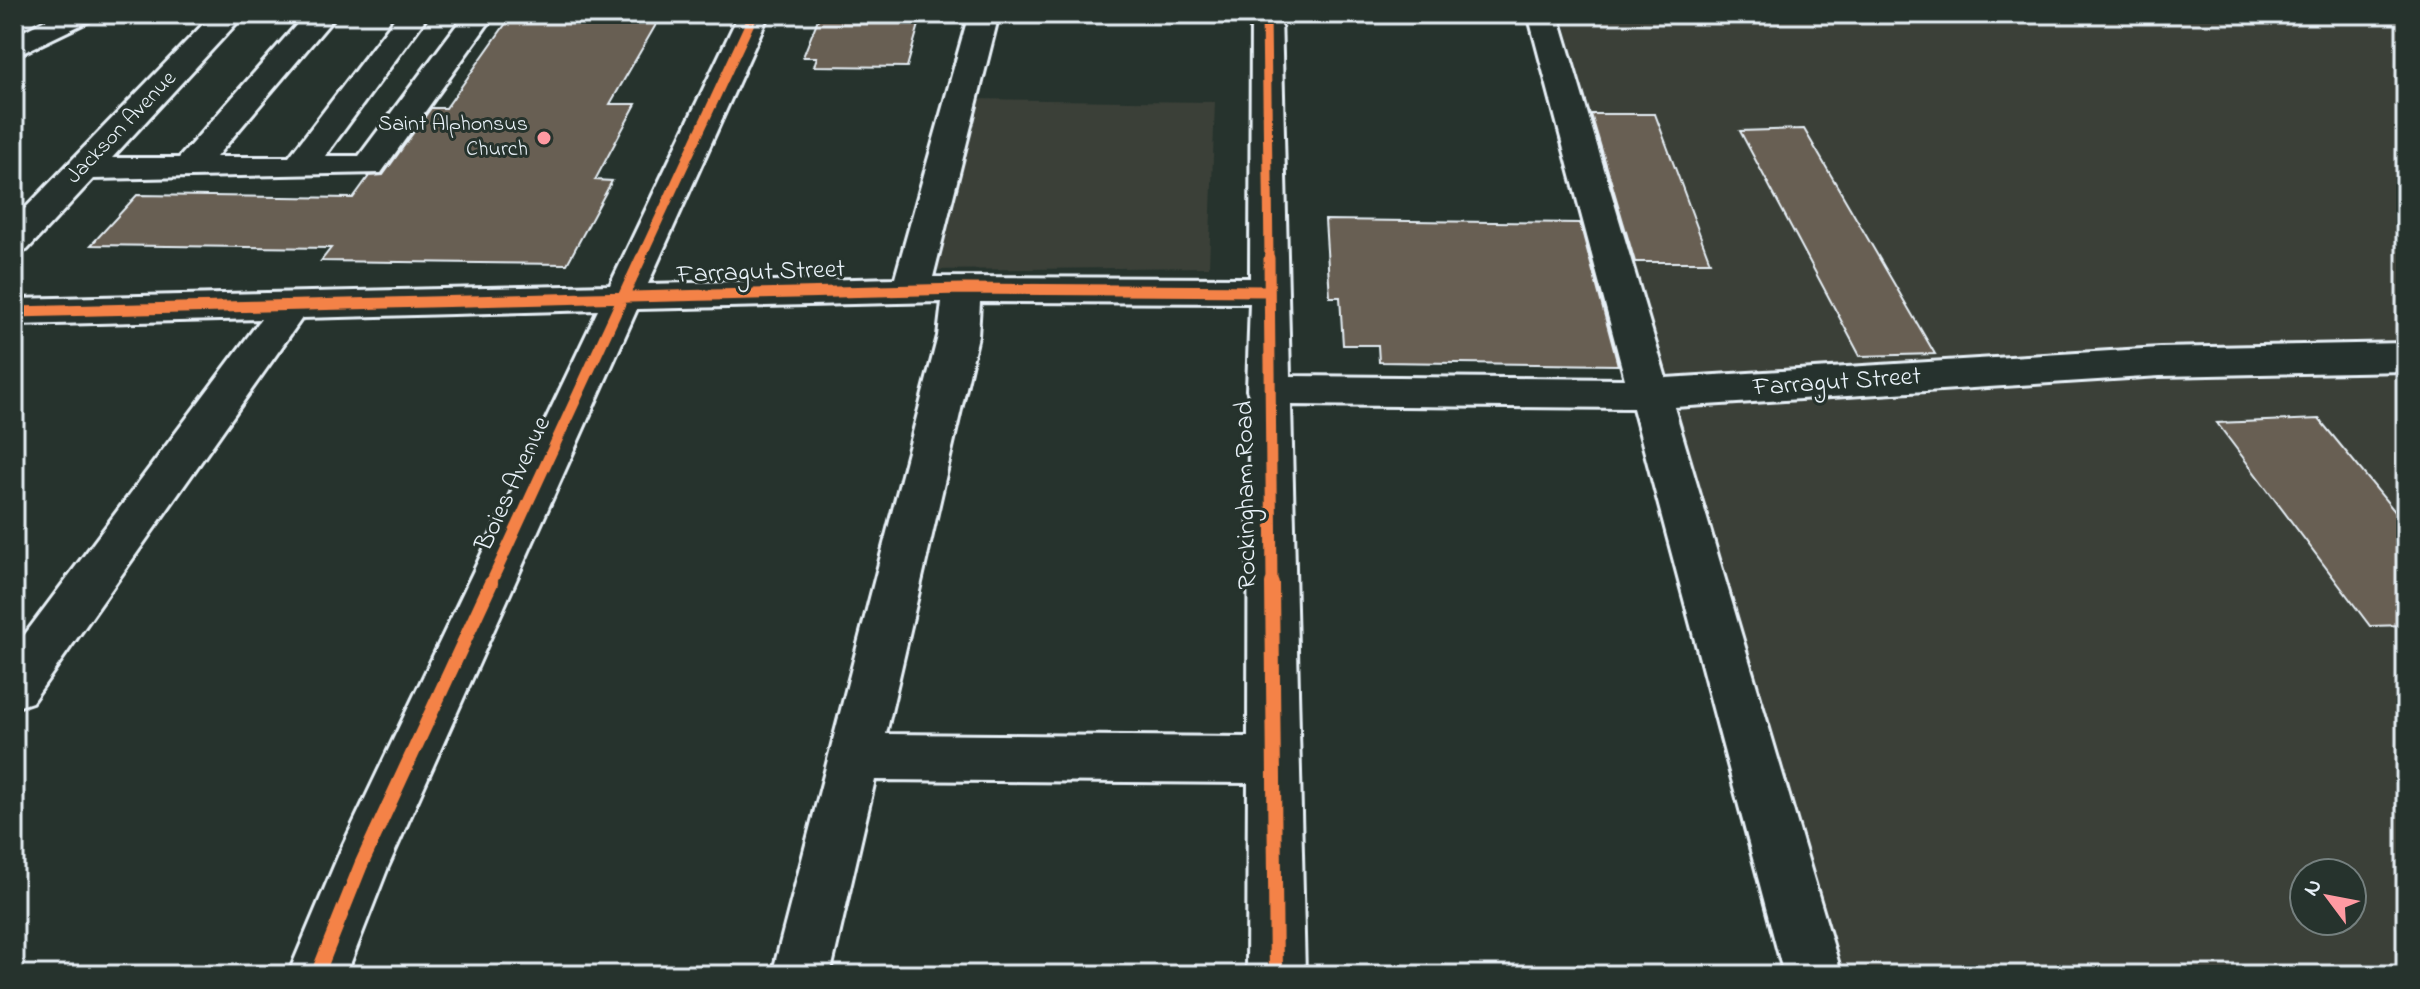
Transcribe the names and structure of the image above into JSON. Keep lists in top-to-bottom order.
{
  "streets": {
    "street": [
      "Jackson Avenue",
      "Farragut Street",
      "Boies Avenue",
      "Rockingham Road"
    ]
  },
  "crossings": [
    ["Farragut Street", "Boies Avenue"],
    ["Farragut Street", "Rockingham Road"]
  ],
  "places": ["Saint Alphonsus Church"],
  "north": "top left"
}
